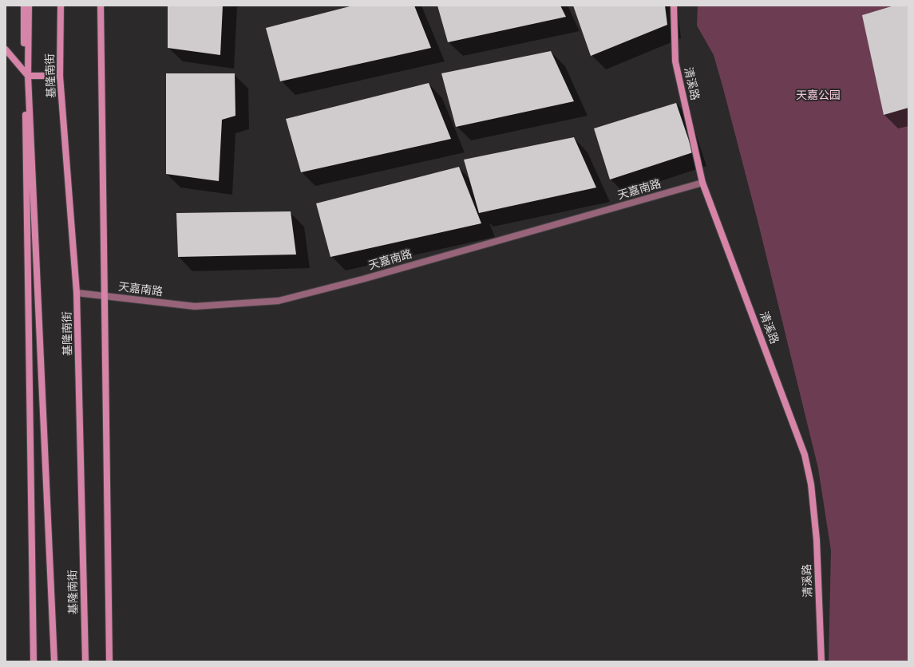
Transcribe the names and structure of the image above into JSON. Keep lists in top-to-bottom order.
{
  "streets": {
    "street": ["基隆南街", "清溪路", "天嘉南路"]
  },
  "crossings": [
    ["基隆南街", "天嘉南路"],
    ["清溪路", "天嘉南路"]
  ],
  "parks": ["天嘉公园"]
}
